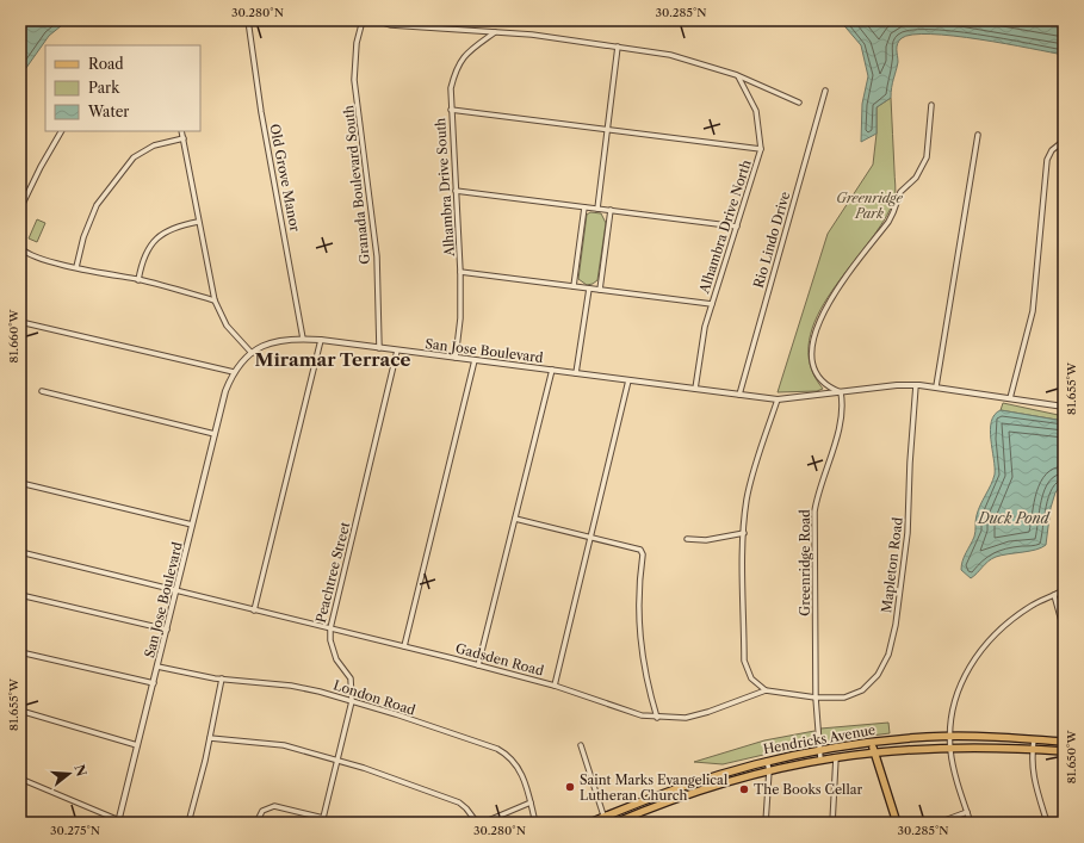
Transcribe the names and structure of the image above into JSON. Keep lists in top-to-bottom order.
{
  "streets": {
    "main road": ["Hendricks Avenue"],
    "street": [
      "Old Grove Manor",
      "Granada Boulevard South",
      "Alhambra Drive South",
      "Alhambra Drive North",
      "Rio Lindo Drive",
      "San Jose Boulevard",
      "Greenridge Road",
      "Mapleton Road",
      "Peachtree Street",
      "Gadsden Road",
      "London Road"
    ]
  },
  "crossings": [
    ["Old Grove Manor", "San Jose Boulevard"],
    ["Granada Boulevard South", "San Jose Boulevard"],
    ["Alhambra Drive South", "San Jose Boulevard"],
    ["Alhambra Drive North", "San Jose Boulevard"],
    ["Rio Lindo Drive", "San Jose Boulevard"],
    ["San Jose Boulevard", "Greenridge Road"],
    ["San Jose Boulevard", "Mapleton Road"],
    ["San Jose Boulevard", "Peachtree Street"],
    ["San Jose Boulevard", "Gadsden Road"],
    ["San Jose Boulevard", "London Road"],
    ["Greenridge Road", "Mapleton Road"],
    ["Greenridge Road", "Gadsden Road"],
    ["Greenridge Road", "Hendricks Avenue"],
    ["Mapleton Road", "Gadsden Road"],
    ["Peachtree Street", "Gadsden Road"],
    ["Peachtree Street", "London Road"]
  ],
  "districts": ["Miramar Terrace"],
  "water": ["Duck Pond"],
  "parks": ["Greenridge Park"],
  "places": ["Saint Marks Evangelical Lutheran Church", "The Books Cellar"],
  "legend": ["Road", "Park", "Water"],
  "north": "right",
  "coordinates": [
    "30.280°N",
    "30.285°N",
    "81.660°W",
    "81.655°W",
    "81.650°W",
    "30.275°N"
  ]
}
